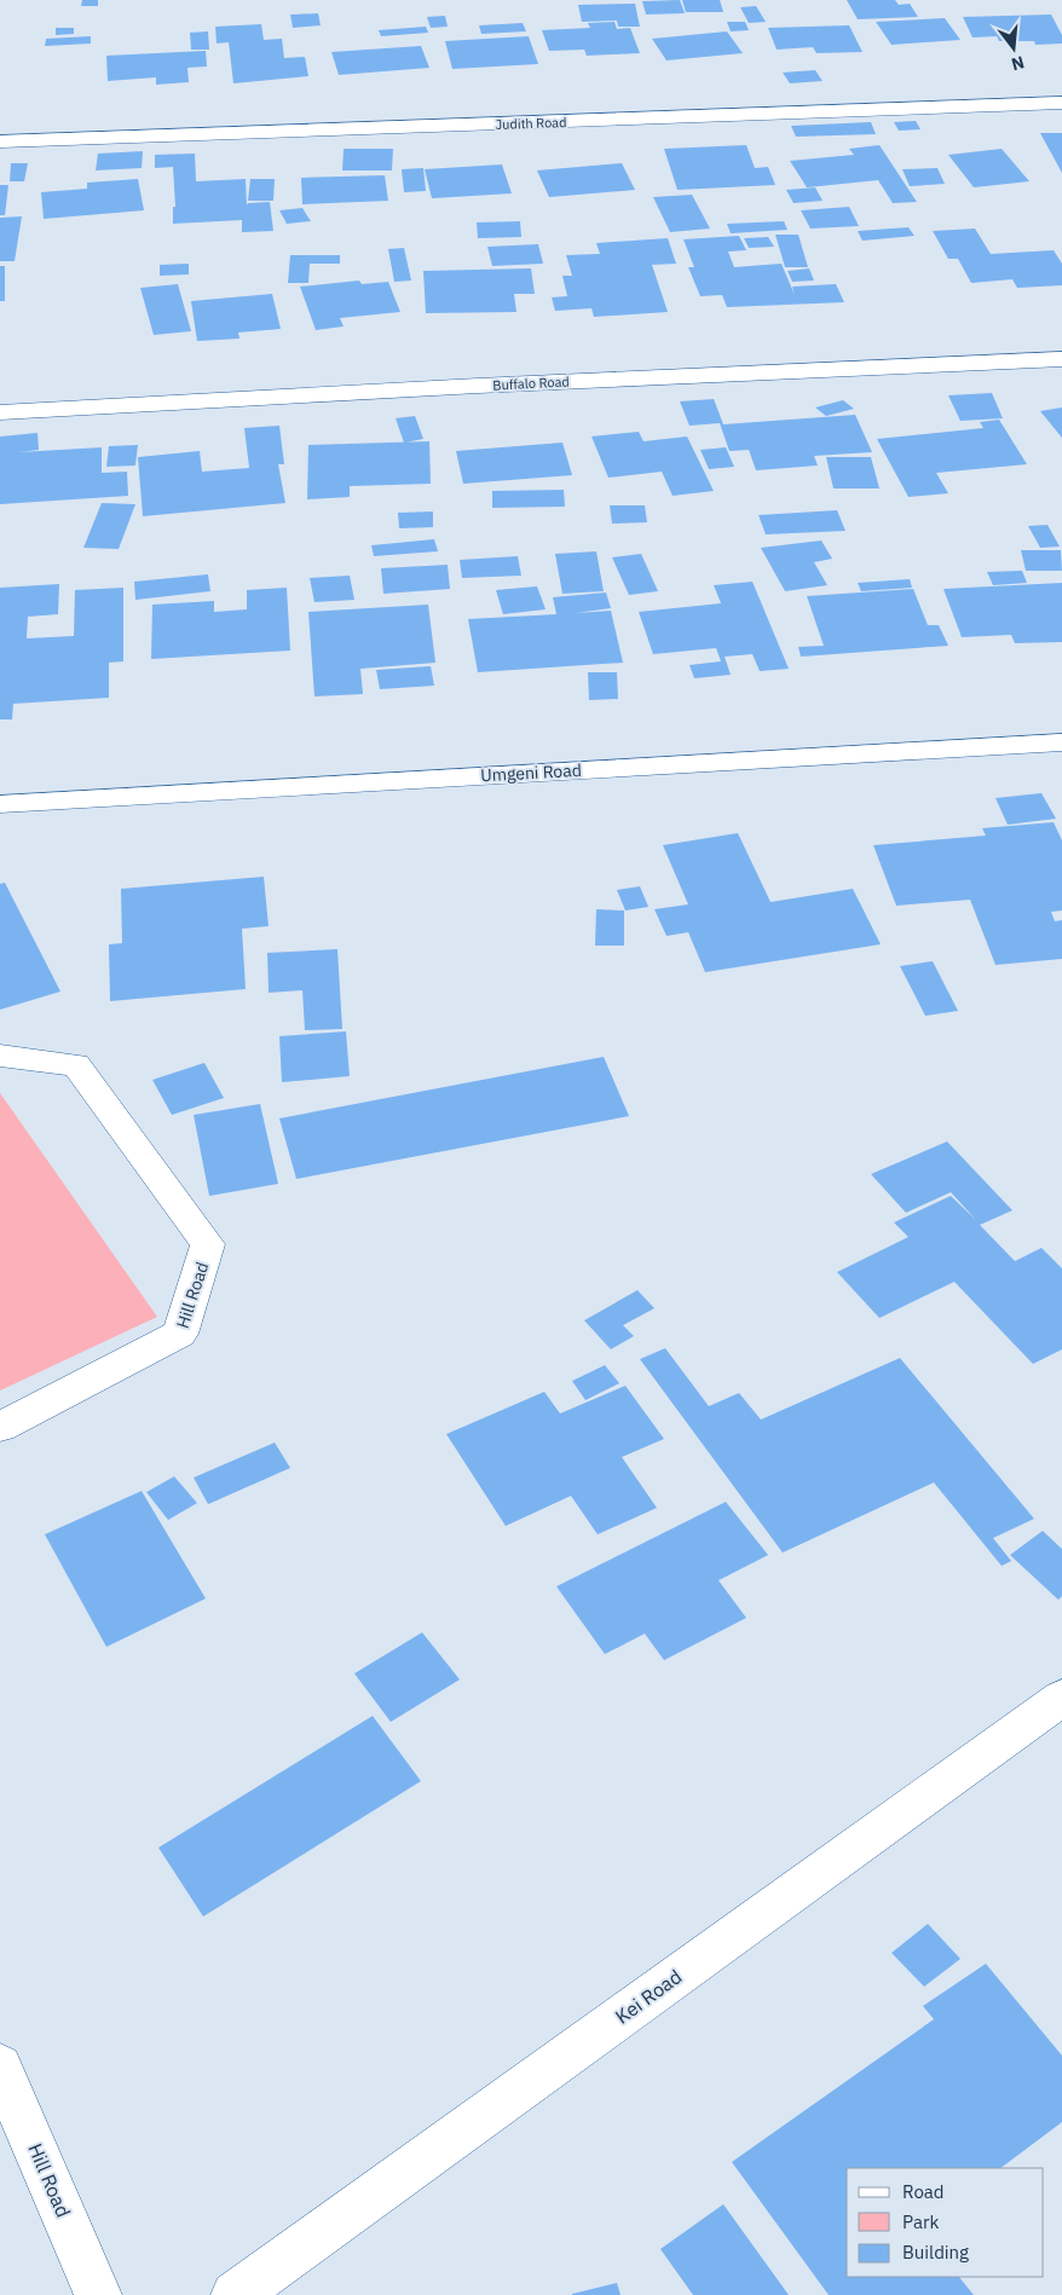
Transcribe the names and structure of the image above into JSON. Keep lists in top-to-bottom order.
{
  "streets": {
    "street": [
      "Judith Road",
      "Buffalo Road",
      "Umgeni Road",
      "Hill Road",
      "Kei Road"
    ]
  },
  "legend": ["Road", "Park", "Building"],
  "north": "bottom"
}
